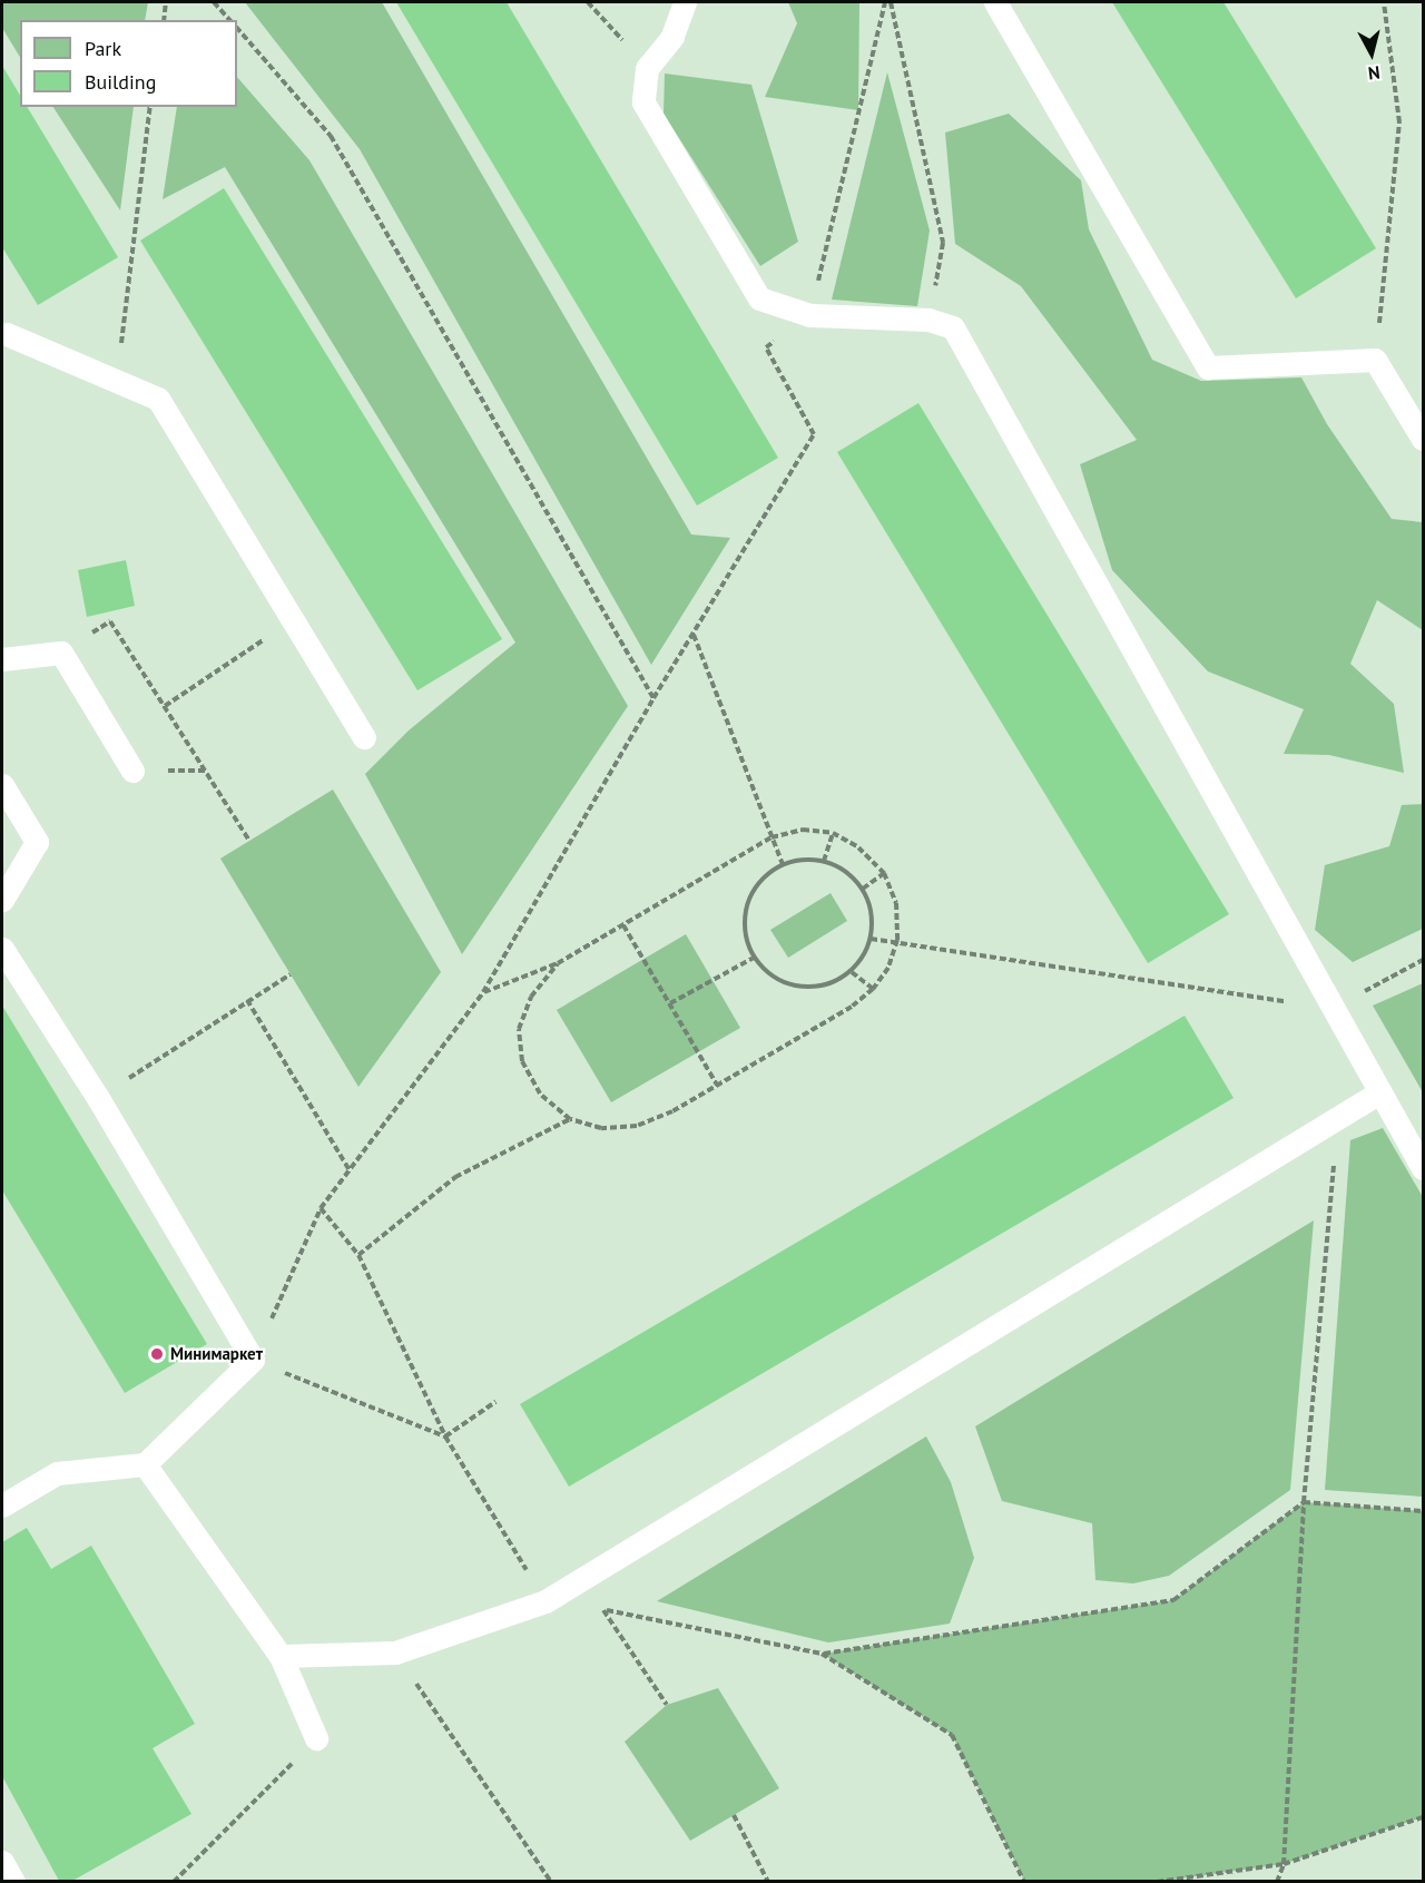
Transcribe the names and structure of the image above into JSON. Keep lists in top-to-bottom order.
{
  "places": ["Минимаркет"],
  "legend": ["Park", "Building"],
  "north": "bottom"
}
